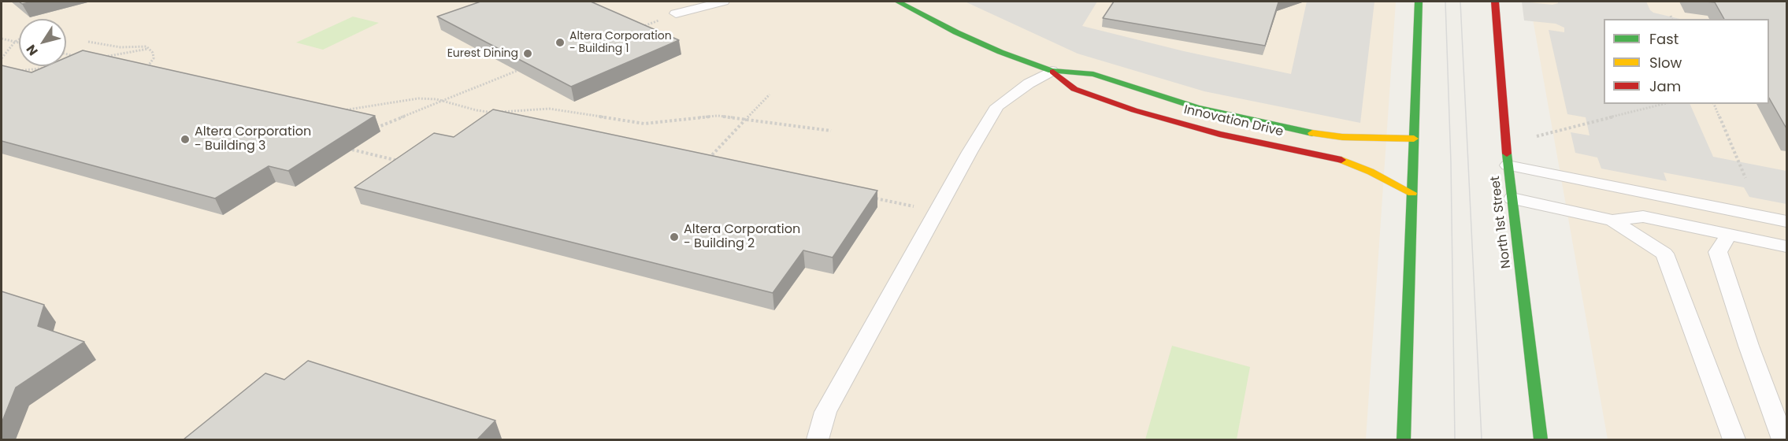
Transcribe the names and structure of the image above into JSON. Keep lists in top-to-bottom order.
{
  "streets": {
    "main road": ["Innovation Drive", "North 1st Street"]
  },
  "places": [
    "Altera Corporation - Building 1",
    "Eurest Dining",
    "Altera Corporation - Building 3",
    "Altera Corporation - Building 2"
  ],
  "legend": ["Fast", "Slow", "Jam"],
  "north": "bottom left"
}
